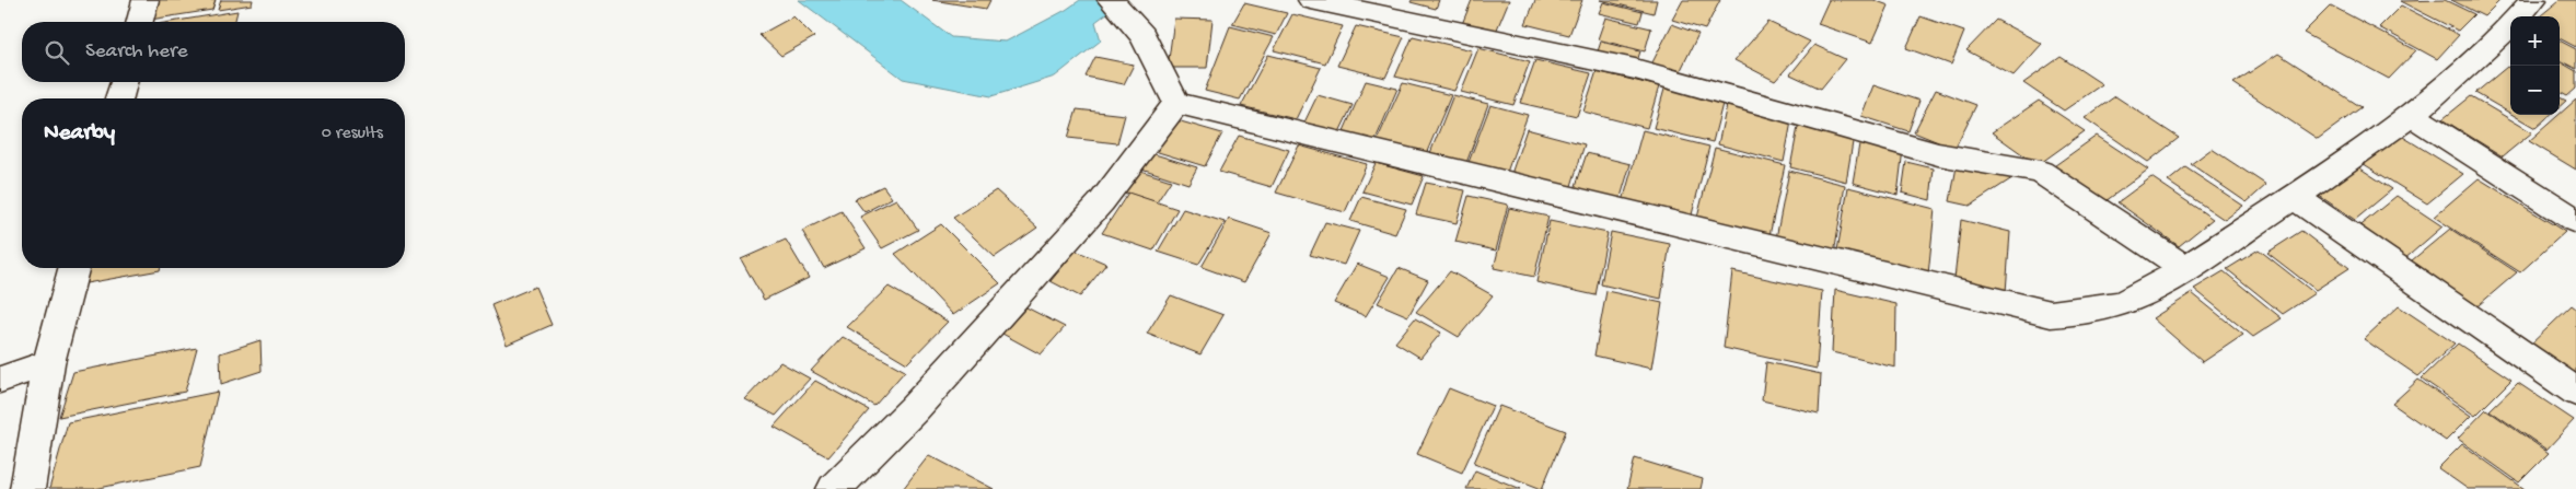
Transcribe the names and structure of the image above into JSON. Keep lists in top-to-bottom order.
{
  "page": {
    "map_buttons": ["+", "−"],
    "search": "Search here",
    "heading": ["Nearby", "0 results"]
  }
}
